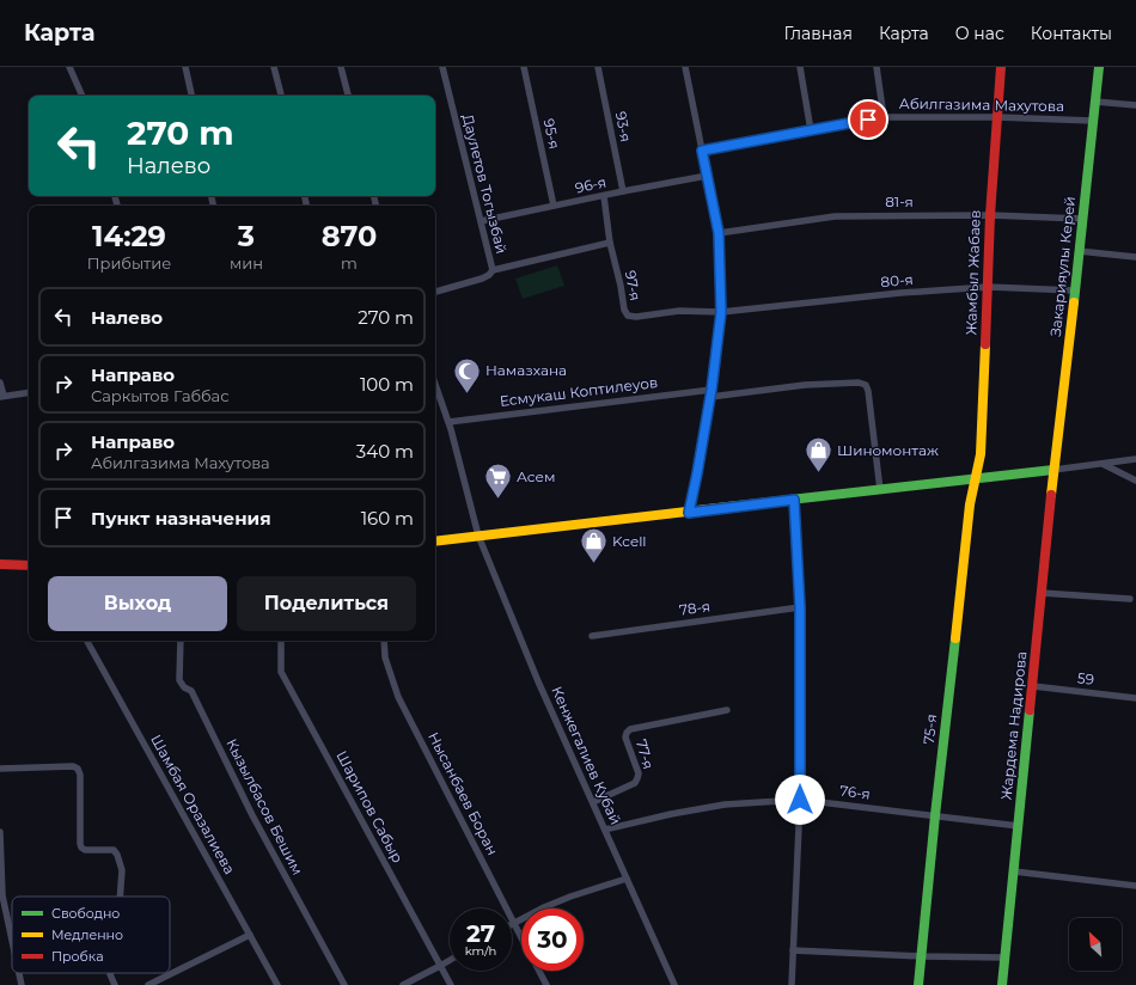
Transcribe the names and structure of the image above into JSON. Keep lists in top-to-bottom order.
{
  "streets": {
    "main road": [
      "Закарияулы Керей",
      "Жамбыл Жабаев",
      "Жардема Надирова",
      "75-я"
    ],
    "street": [
      "Абилгазима Махутова",
      "93-я",
      "95-я",
      "Даулетов Тогызбай",
      "96-я",
      "81-я",
      "80-я",
      "97-я",
      "Есмукаш Коптилеуов",
      "78-я",
      "59",
      "77-я",
      "Кенжегалиев Кубай",
      "76-я",
      "Нысанбаев Боран",
      "Шамбая Оразалиева",
      "Кызылбасов Бешим",
      "Шарипов Сабыр"
    ]
  },
  "crossings": [
    ["Абилгазима Махутова", "Закарияулы Керей"],
    ["Абилгазима Махутова", "Жамбыл Жабаев"],
    ["93-я", "96-я"],
    ["95-я", "96-я"],
    ["Даулетов Тогызбай", "96-я"],
    ["96-я", "97-я"],
    ["81-я", "Закарияулы Керей"],
    ["81-я", "Жамбыл Жабаев"],
    ["Закарияулы Керей", "80-я"],
    ["Закарияулы Керей", "Жардема Надирова"],
    ["Жамбыл Жабаев", "80-я"],
    ["Жамбыл Жабаев", "75-я"],
    ["80-я", "97-я"],
    ["Есмукаш Коптилеуов", "Кенжегалиев Кубай"],
    ["59", "Жардема Надирова"],
    ["Жардема Надирова", "76-я"],
    ["75-я", "76-я"],
    ["77-я", "Кенжегалиев Кубай"],
    ["Кенжегалиев Кубай", "76-я"]
  ],
  "places": {
    "mosque": ["Намазхана"],
    "shop": ["Шиномонтаж", "Kcell"],
    "supermarket": ["Асем"]
  },
  "legend": ["Свободно", "Медленно", "Пробка"],
  "north": "top left",
  "page": {
    "header": "Карта",
    "nav": [
      "Главная",
      "Карта",
      "О нас",
      "Контакты"
    ],
    "turn": ["270 m", "Налево"],
    "eta": [
      "14:29",
      "Прибытие",
      "3",
      "мин",
      "870",
      "m"
    ],
    "list": [
      {
        "name": "Налево",
        "value": "270 m"
      },
      {
        "name": "Направо",
        "note": "Саркытов Габбас",
        "value": "100 m"
      },
      {
        "name": "Направо",
        "note": "Абилгазима Махутова",
        "value": "340 m"
      },
      {
        "name": "Пункт назначения",
        "value": "160 m"
      }
    ],
    "buttons": ["Выход", "Поделиться"],
    "speed": "27 km/h",
    "limit": "30"
  }
}
